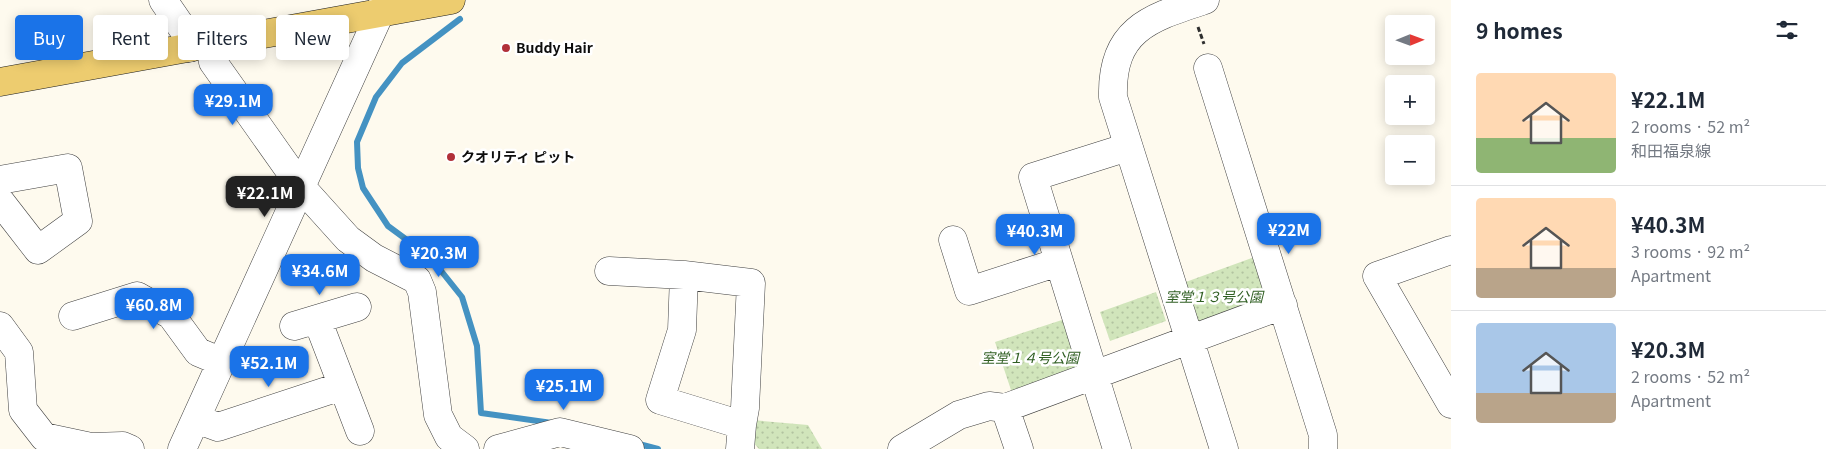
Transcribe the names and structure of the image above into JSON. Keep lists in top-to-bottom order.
{
  "parks": ["室堂１３号公園", "室堂１４号公園"],
  "places": ["Buddy Hair", "クオリティ ピット"],
  "north": "right",
  "page": {
    "heading": "9 homes",
    "map_buttons": ["+", "−"],
    "chip": [
      "Buy",
      "Rent",
      "Filters",
      "New"
    ],
    "list": [
      {
        "name": "¥22.1M",
        "note": "2 rooms · 52 m² · 和田福泉線"
      },
      {
        "name": "¥40.3M",
        "note": "3 rooms · 92 m² · Apartment"
      },
      {
        "name": "¥20.3M",
        "note": "2 rooms · 52 m² · Apartment"
      }
    ],
    "price": [
      "¥29.1M",
      "¥22.1M",
      "¥22M",
      "¥40.3M",
      "¥20.3M",
      "¥34.6M",
      "¥60.8M",
      "¥52.1M",
      "¥25.1M"
    ]
  }
}
